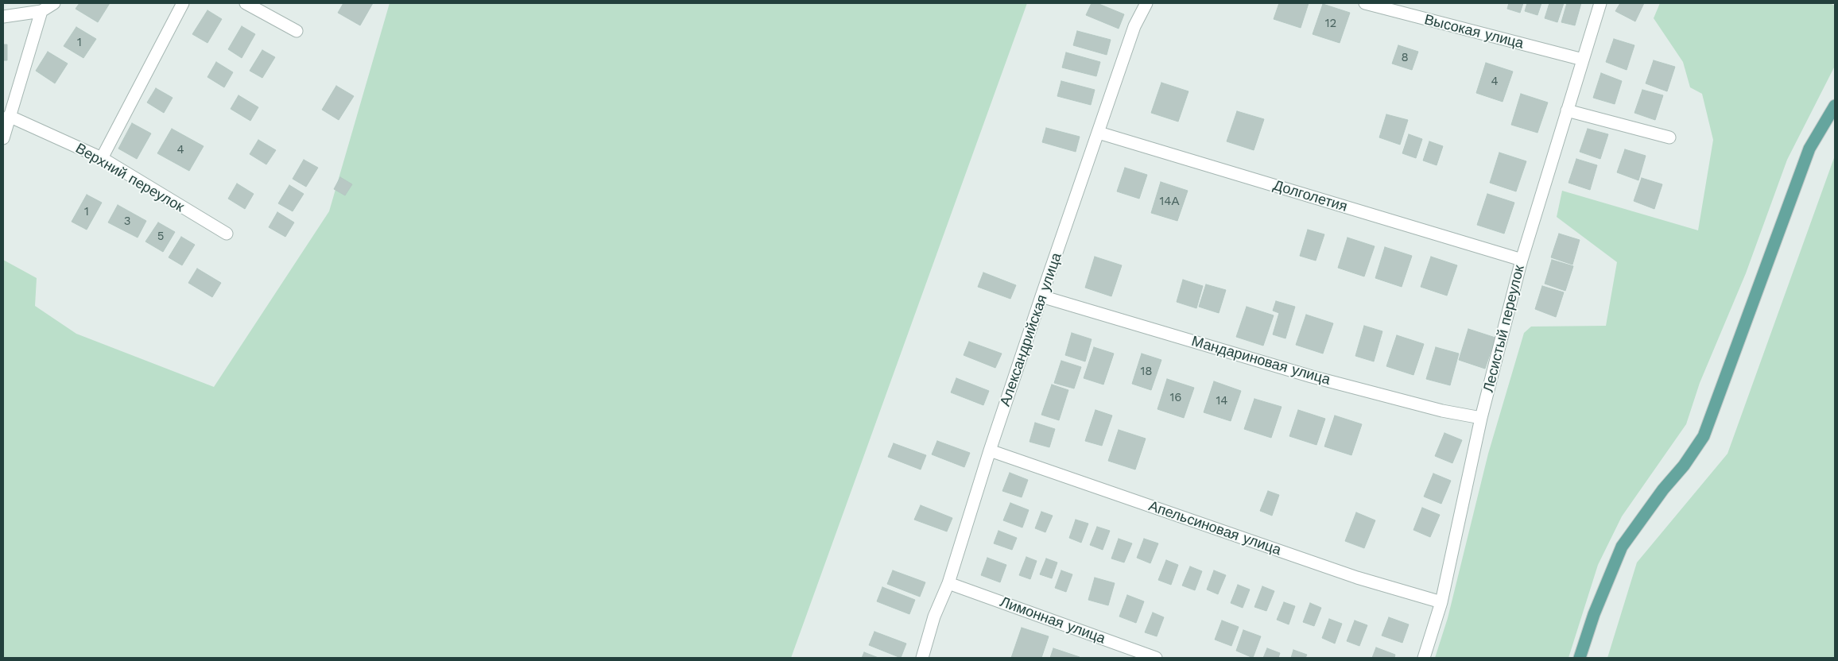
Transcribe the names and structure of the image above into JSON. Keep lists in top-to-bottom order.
{
  "streets": {
    "street": [
      "Высокая улица",
      "Верхний переулок",
      "Долголетия",
      "Лесистый переулок",
      "Александрийская улица",
      "Мандариновая улица",
      "Апельсиновая улица",
      "Лимонная улица"
    ]
  },
  "crossings": [
    ["Высокая улица", "Лесистый переулок"],
    ["Долголетия", "Лесистый переулок"],
    ["Долголетия", "Александрийская улица"],
    ["Лесистый переулок", "Мандариновая улица"],
    ["Лесистый переулок", "Апельсиновая улица"],
    ["Александрийская улица", "Мандариновая улица"],
    ["Александрийская улица", "Апельсиновая улица"],
    ["Александрийская улица", "Лимонная улица"]
  ],
  "house_numbers": [
    "12",
    "1",
    "8",
    "4",
    "4",
    "14А",
    "1",
    "3",
    "5",
    "18",
    "16",
    "14"
  ]
}
